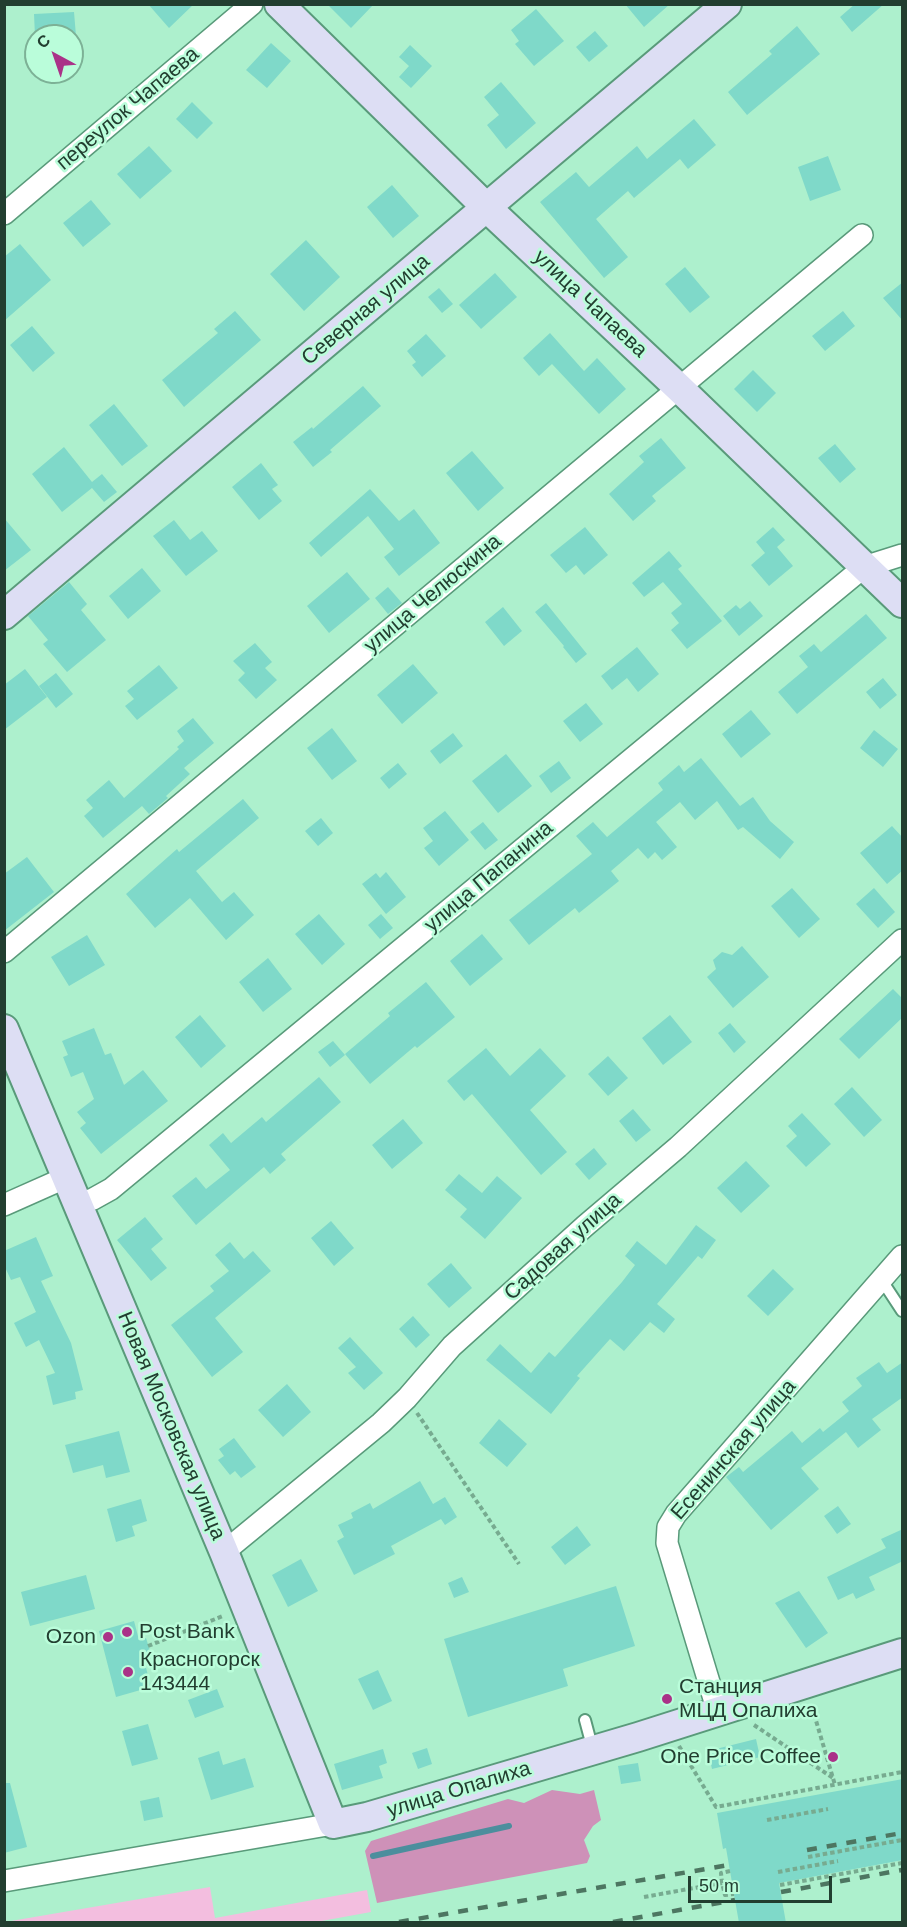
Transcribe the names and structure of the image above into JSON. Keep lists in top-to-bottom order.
{
  "streets": {
    "street": [
      "переулок Чапаева",
      "улица Чапаева",
      "Северная улица",
      "улица Челюскина",
      "улица Папанина",
      "Садовая улица",
      "Новая Московская улица",
      "Есенинская улица",
      "улица Опалиха"
    ]
  },
  "crossings": [
    ["улица Чапаева", "Северная улица"],
    ["улица Чапаева", "улица Челюскина"],
    ["улица Чапаева", "улица Папанина"],
    ["улица Папанина", "Новая Московская улица"],
    ["Садовая улица", "Новая Московская улица"],
    ["Новая Московская улица", "улица Опалиха"],
    ["Есенинская улица", "улица Опалиха"]
  ],
  "places": [
    "Post Bank",
    "Ozon",
    "Красногорск 143444",
    "Станция МЦД Опалиха",
    "One Price Coffee"
  ],
  "scale_bar": "50 m",
  "north": "top left"
}
